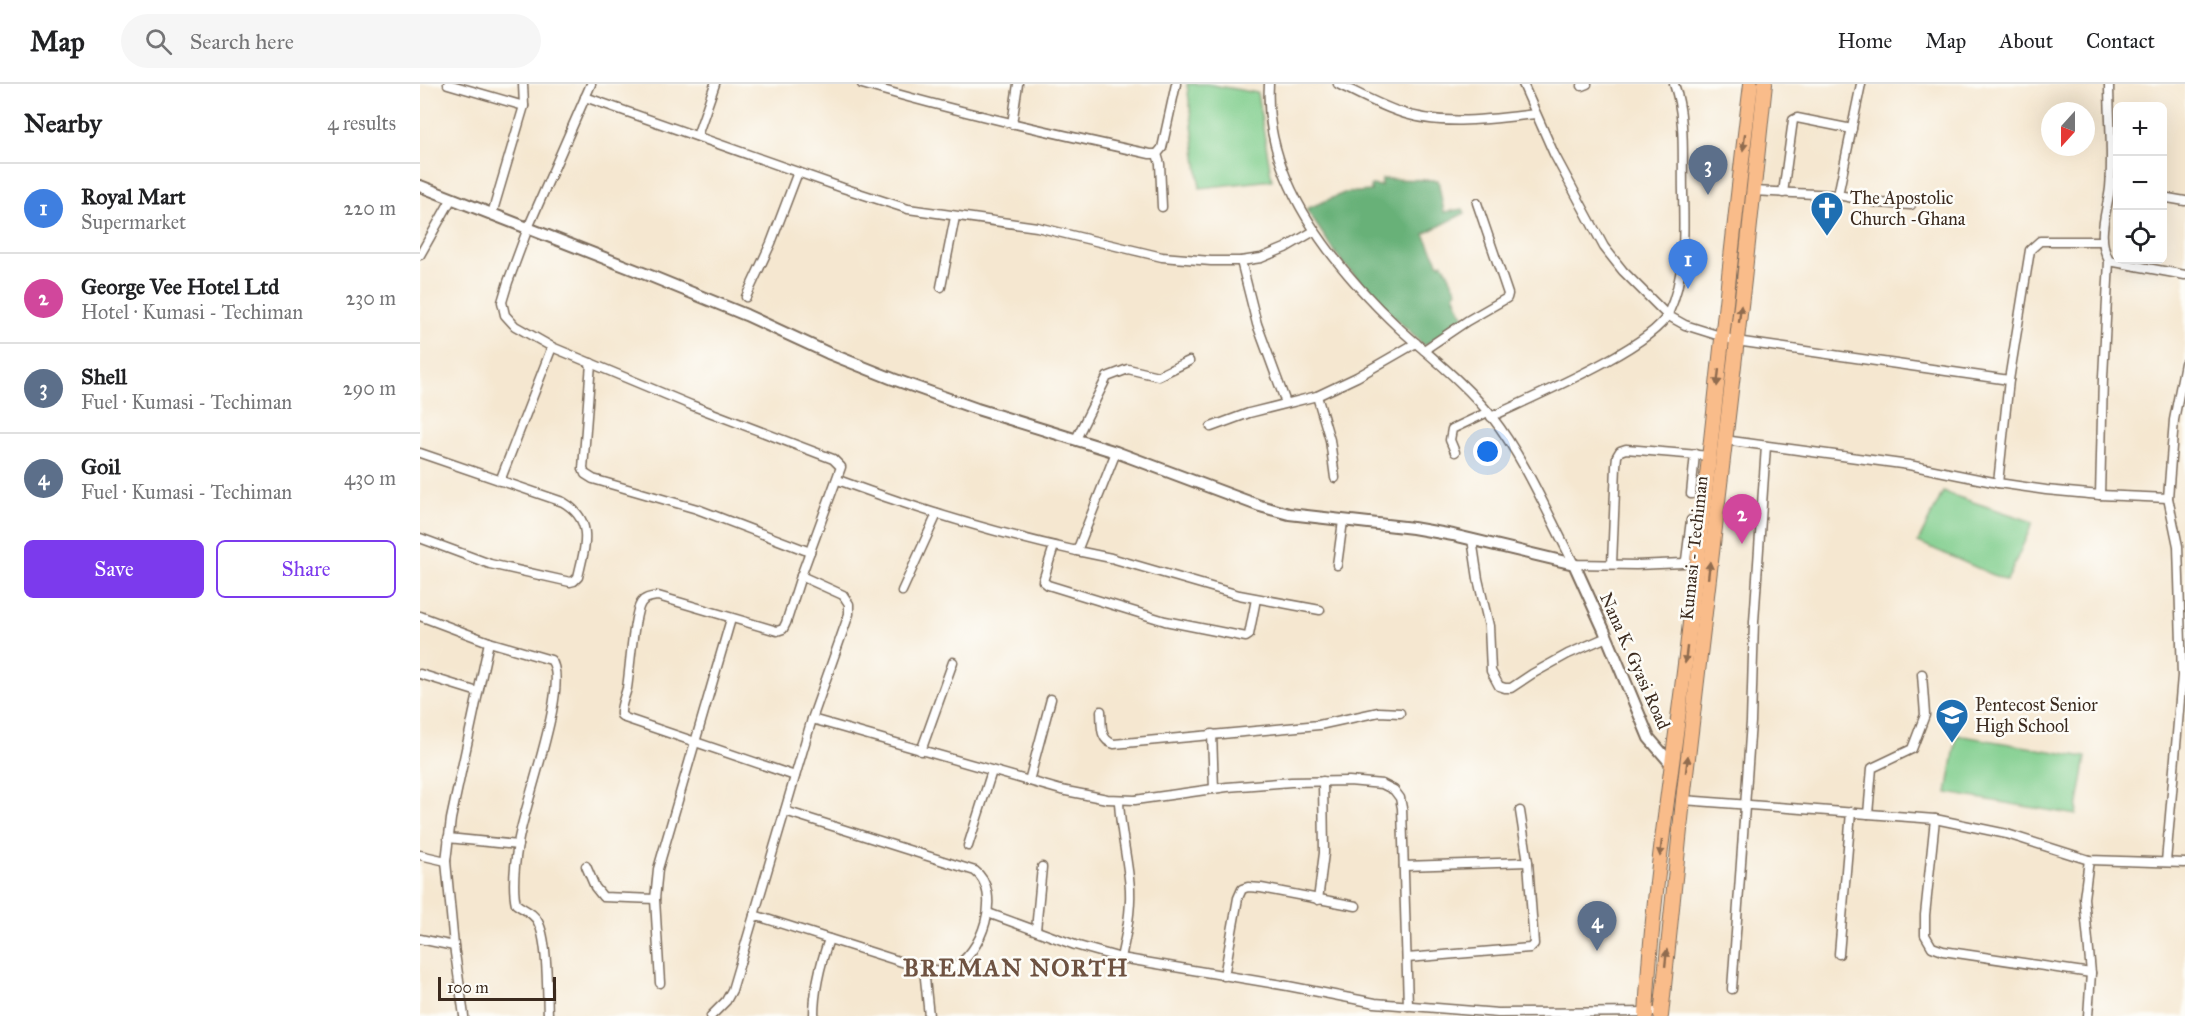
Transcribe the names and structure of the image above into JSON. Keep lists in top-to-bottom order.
{
  "streets": {
    "highway": ["Kumasi - Techiman"],
    "street": ["Nana K. Gyasi Road"]
  },
  "districts": ["BREMAN NORTH"],
  "places": {
    "church": ["The Apostolic Church -Ghana"],
    "school or university": ["Pentecost Senior High School"]
  },
  "scale_bar": "100 m",
  "north": "bottom",
  "page": {
    "header": "Map",
    "search": "Search here",
    "nav": [
      "Home",
      "Map",
      "About",
      "Contact"
    ],
    "heading": ["Nearby", "4 results"],
    "map_buttons": ["+", "−"],
    "pins": [
      "3",
      "1",
      "2",
      "4"
    ],
    "list": [
      {
        "mark": "1",
        "name": "Royal Mart",
        "note": "Supermarket",
        "value": "220 m"
      },
      {
        "mark": "2",
        "name": "George Vee Hotel Ltd",
        "note": "Hotel · Kumasi - Techiman",
        "value": "230 m"
      },
      {
        "mark": "3",
        "name": "Shell",
        "note": "Fuel · Kumasi - Techiman",
        "value": "290 m"
      },
      {
        "mark": "4",
        "name": "Goil",
        "note": "Fuel · Kumasi - Techiman",
        "value": "430 m"
      }
    ],
    "buttons": ["Save", "Share"],
    "scale": "100 m"
  }
}
